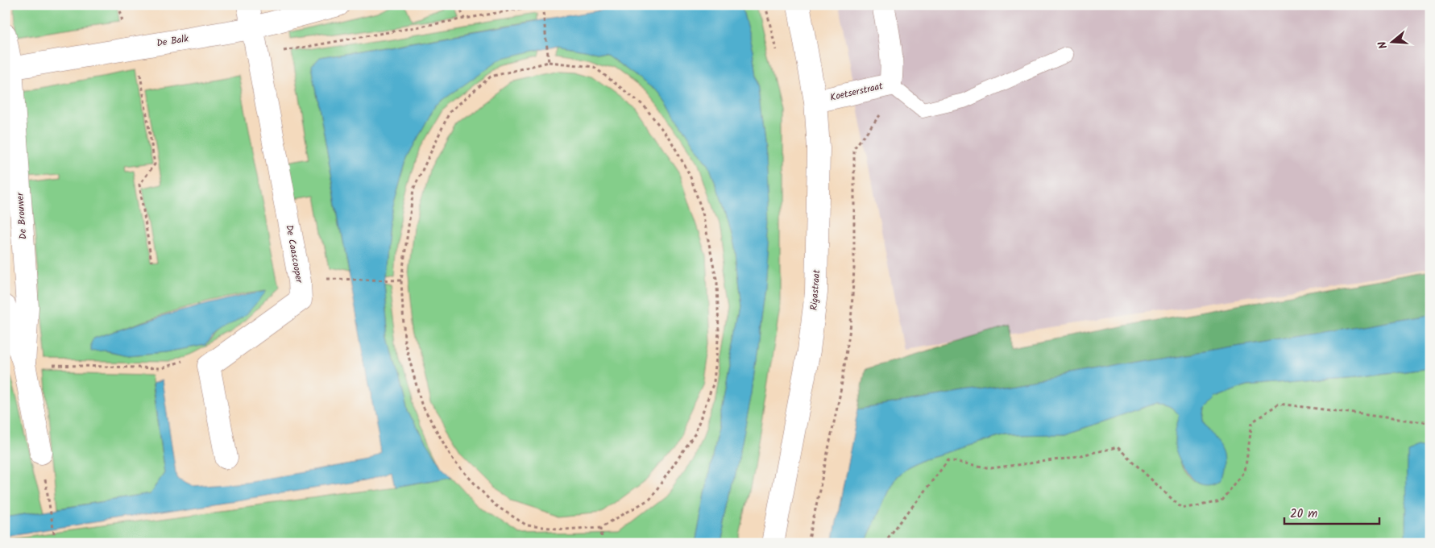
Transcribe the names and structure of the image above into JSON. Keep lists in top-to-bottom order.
{
  "streets": {
    "street": [
      "De Balk",
      "Koetserstraat",
      "De Brouwer",
      "De Caascooper",
      "Rigastraat"
    ]
  },
  "crossings": [
    ["De Balk", "De Brouwer"],
    ["De Balk", "De Caascooper"],
    ["Koetserstraat", "Rigastraat"]
  ],
  "scale_bar": "20 m",
  "north": "left"
}
